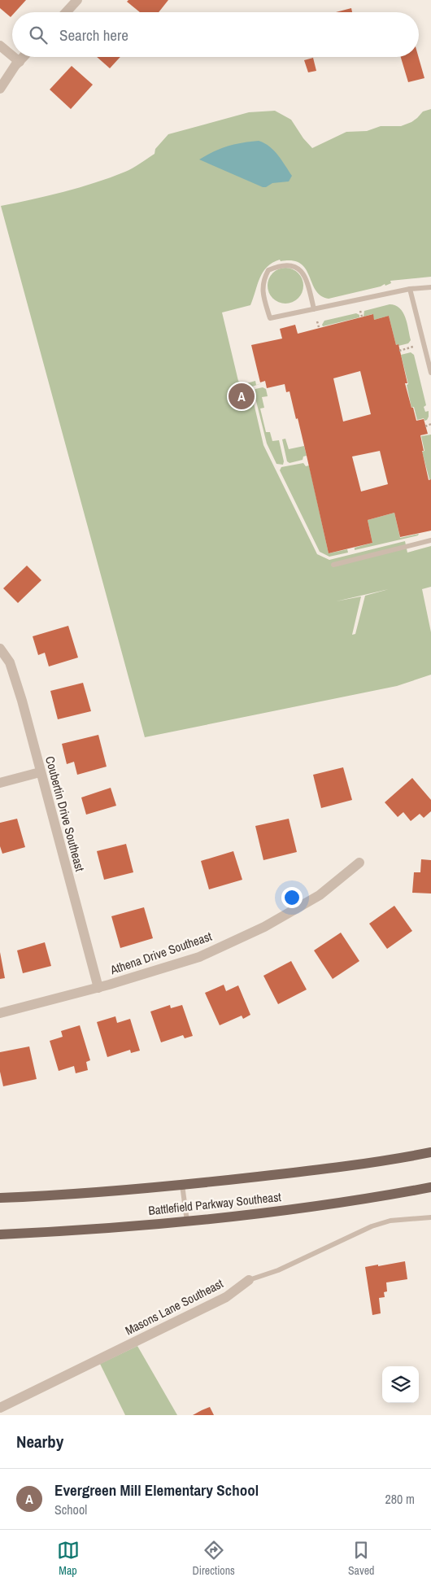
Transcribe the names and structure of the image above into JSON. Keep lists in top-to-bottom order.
{
  "streets": {
    "main road": ["Battlefield Parkway Southeast"],
    "street": ["Coubertin Drive Southeast", "Athena Drive Southeast", "Masons Lane Southeast"]
  },
  "crossings": [
    ["Coubertin Drive Southeast", "Athena Drive Southeast"]
  ],
  "page": {
    "search": "Search here",
    "pins": "A",
    "heading": "Nearby",
    "list": [
      {
        "mark": "A",
        "name": "Evergreen Mill Elementary School",
        "note": "School",
        "value": "280 m"
      }
    ],
    "nav": ["Map", "Directions", "Saved"]
  }
}
